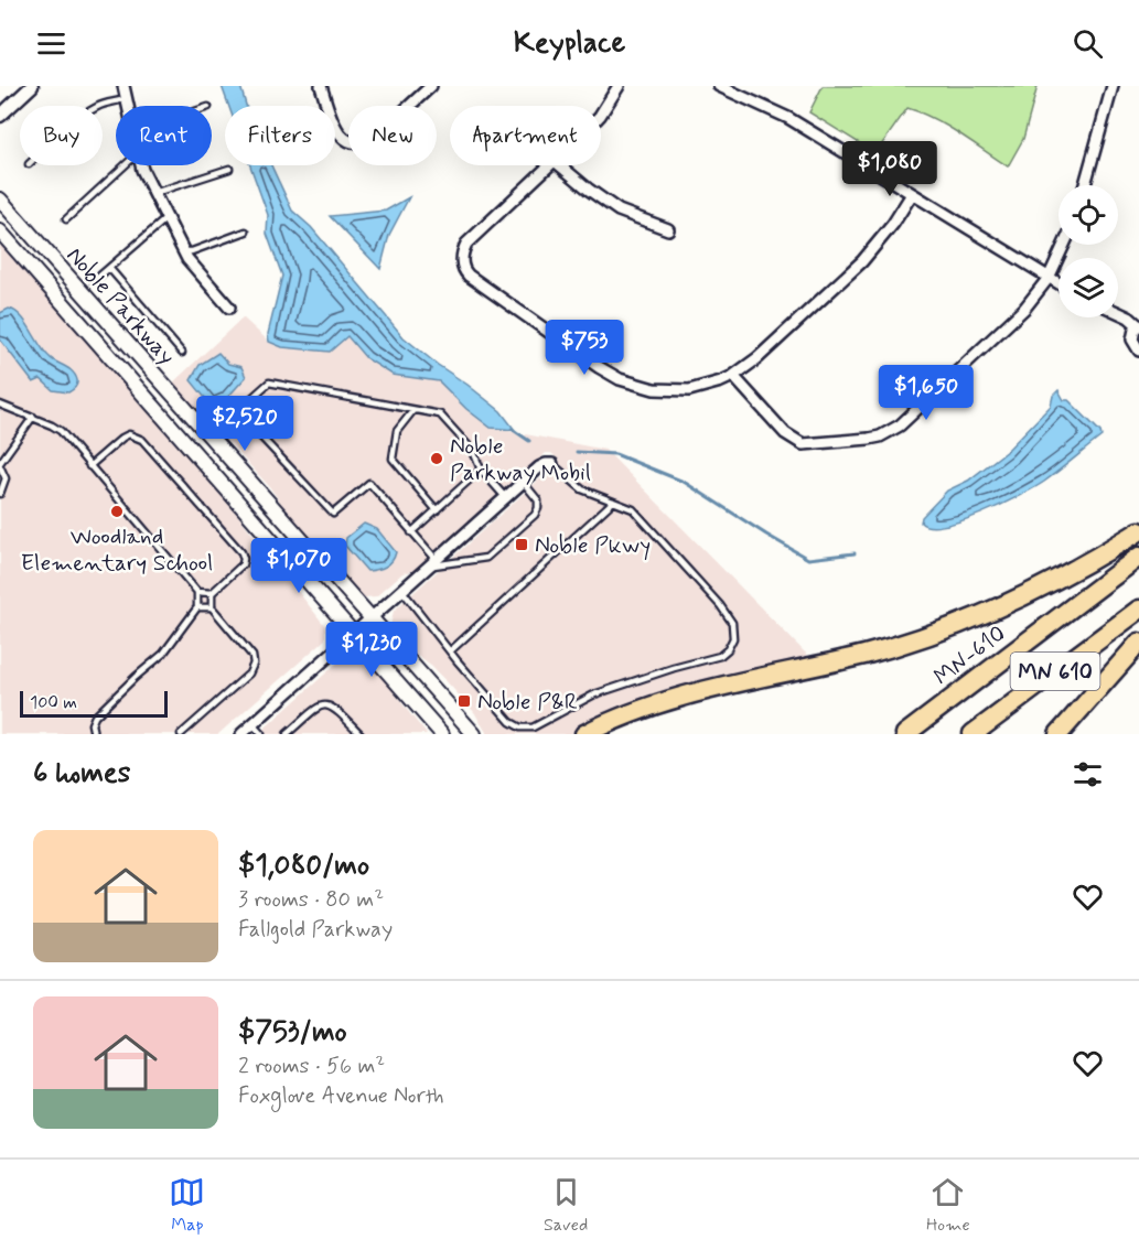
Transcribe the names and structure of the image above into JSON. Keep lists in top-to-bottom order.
{
  "streets": {
    "highway": ["MN-610", "MN 610"],
    "main road": ["Noble Parkway"]
  },
  "places": {
    "other": ["Noble Parkway Mobil", "Woodland Elementary School"],
    "transit": ["Noble Pkwy", "Noble P&R"]
  },
  "scale_bar": "100 m",
  "page": {
    "header": "Keyplace",
    "chip": [
      "Buy",
      "Rent",
      "Filters",
      "New",
      "Apartment"
    ],
    "price": [
      "$1,080",
      "$753",
      "$1,650",
      "$2,520",
      "$1,070",
      "$1,230"
    ],
    "scale": "100 m",
    "heading": "6 homes",
    "list": [
      {
        "name": "$1,080/mo",
        "note": "3 rooms · 80 m² · Fallgold Parkway"
      },
      {
        "name": "$753/mo",
        "note": "2 rooms · 56 m² · Foxglove Avenue North"
      }
    ],
    "tabs": ["Map", "Saved", "Home"]
  }
}
